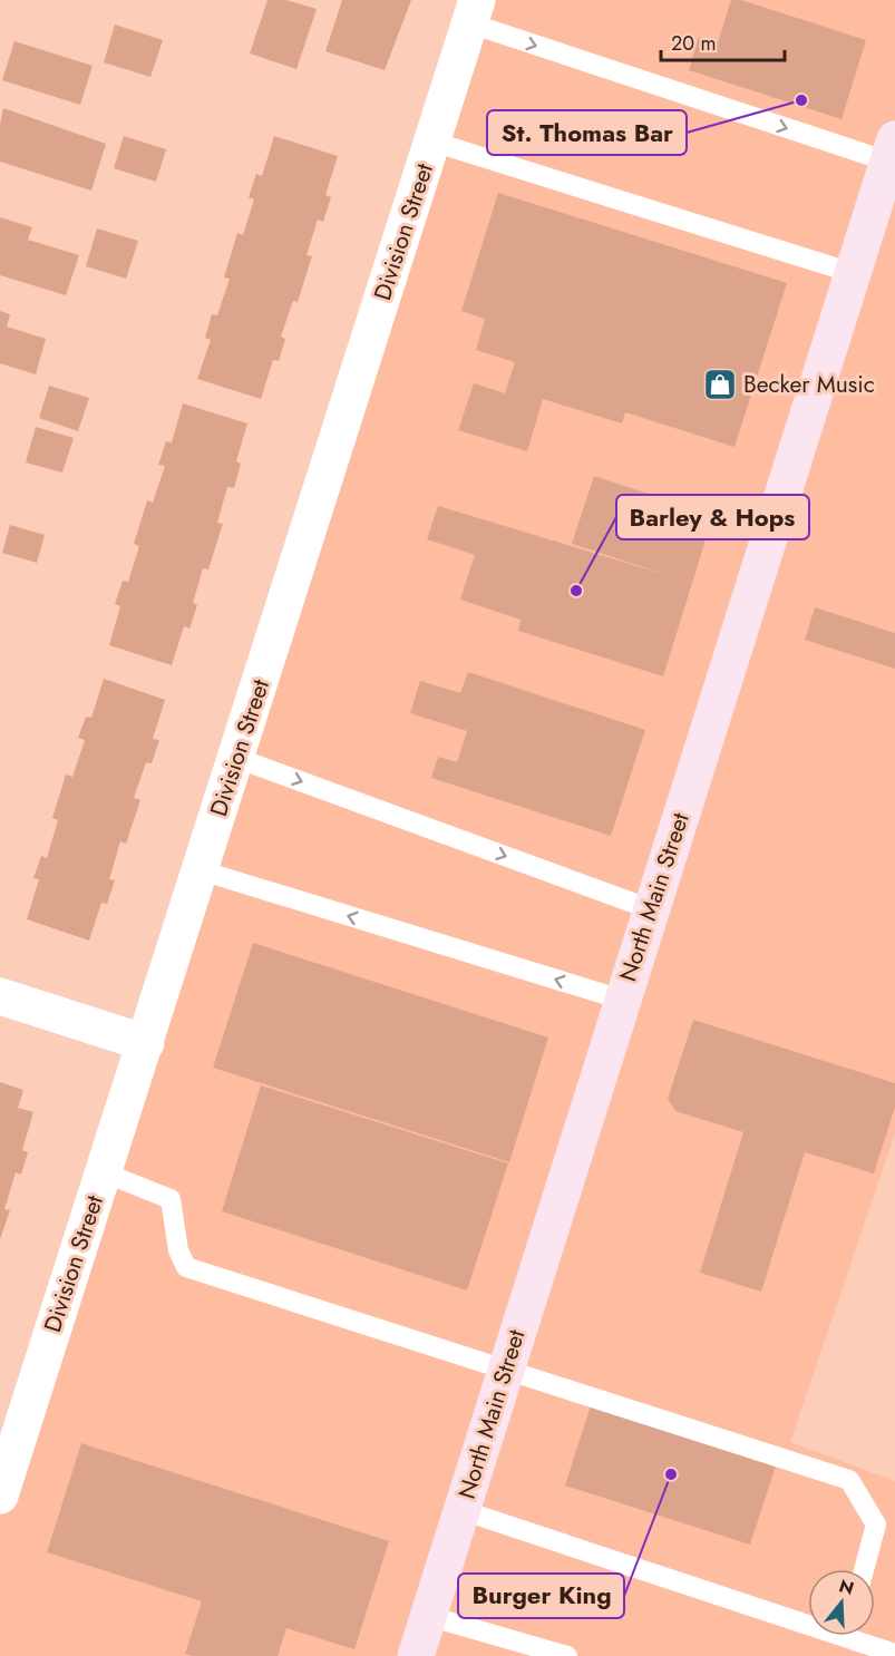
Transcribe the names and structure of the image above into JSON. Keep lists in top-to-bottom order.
{
  "streets": {
    "main road": ["North Main Street"],
    "street": ["Division Street"]
  },
  "places": {
    "other": ["St. Thomas Bar", "Barley & Hops", "Burger King"],
    "shop": ["Becker Music"]
  },
  "scale_bar": "20 m",
  "north": "top"
}
